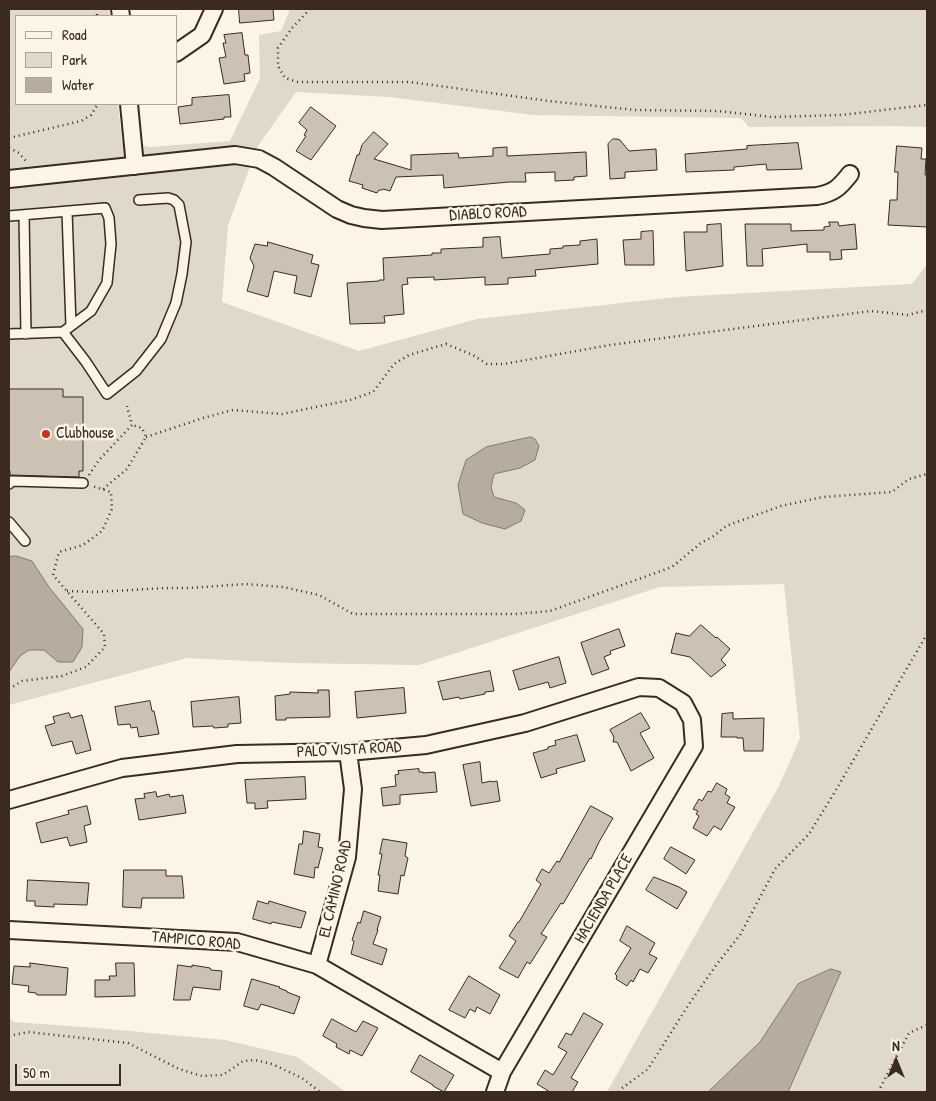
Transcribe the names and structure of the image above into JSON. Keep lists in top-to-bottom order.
{
  "streets": {
    "street": [
      "DIABLO ROAD",
      "PALO VISTA ROAD",
      "EL CAMINO ROAD",
      "HACIENDA PLACE",
      "TAMPICO ROAD"
    ]
  },
  "crossings": [
    ["PALO VISTA ROAD", "EL CAMINO ROAD"],
    ["PALO VISTA ROAD", "HACIENDA PLACE"],
    ["EL CAMINO ROAD", "TAMPICO ROAD"],
    ["HACIENDA PLACE", "TAMPICO ROAD"]
  ],
  "places": ["Clubhouse"],
  "legend": ["Road", "Park", "Water"],
  "scale_bar": "50 m",
  "north": "top"
}
